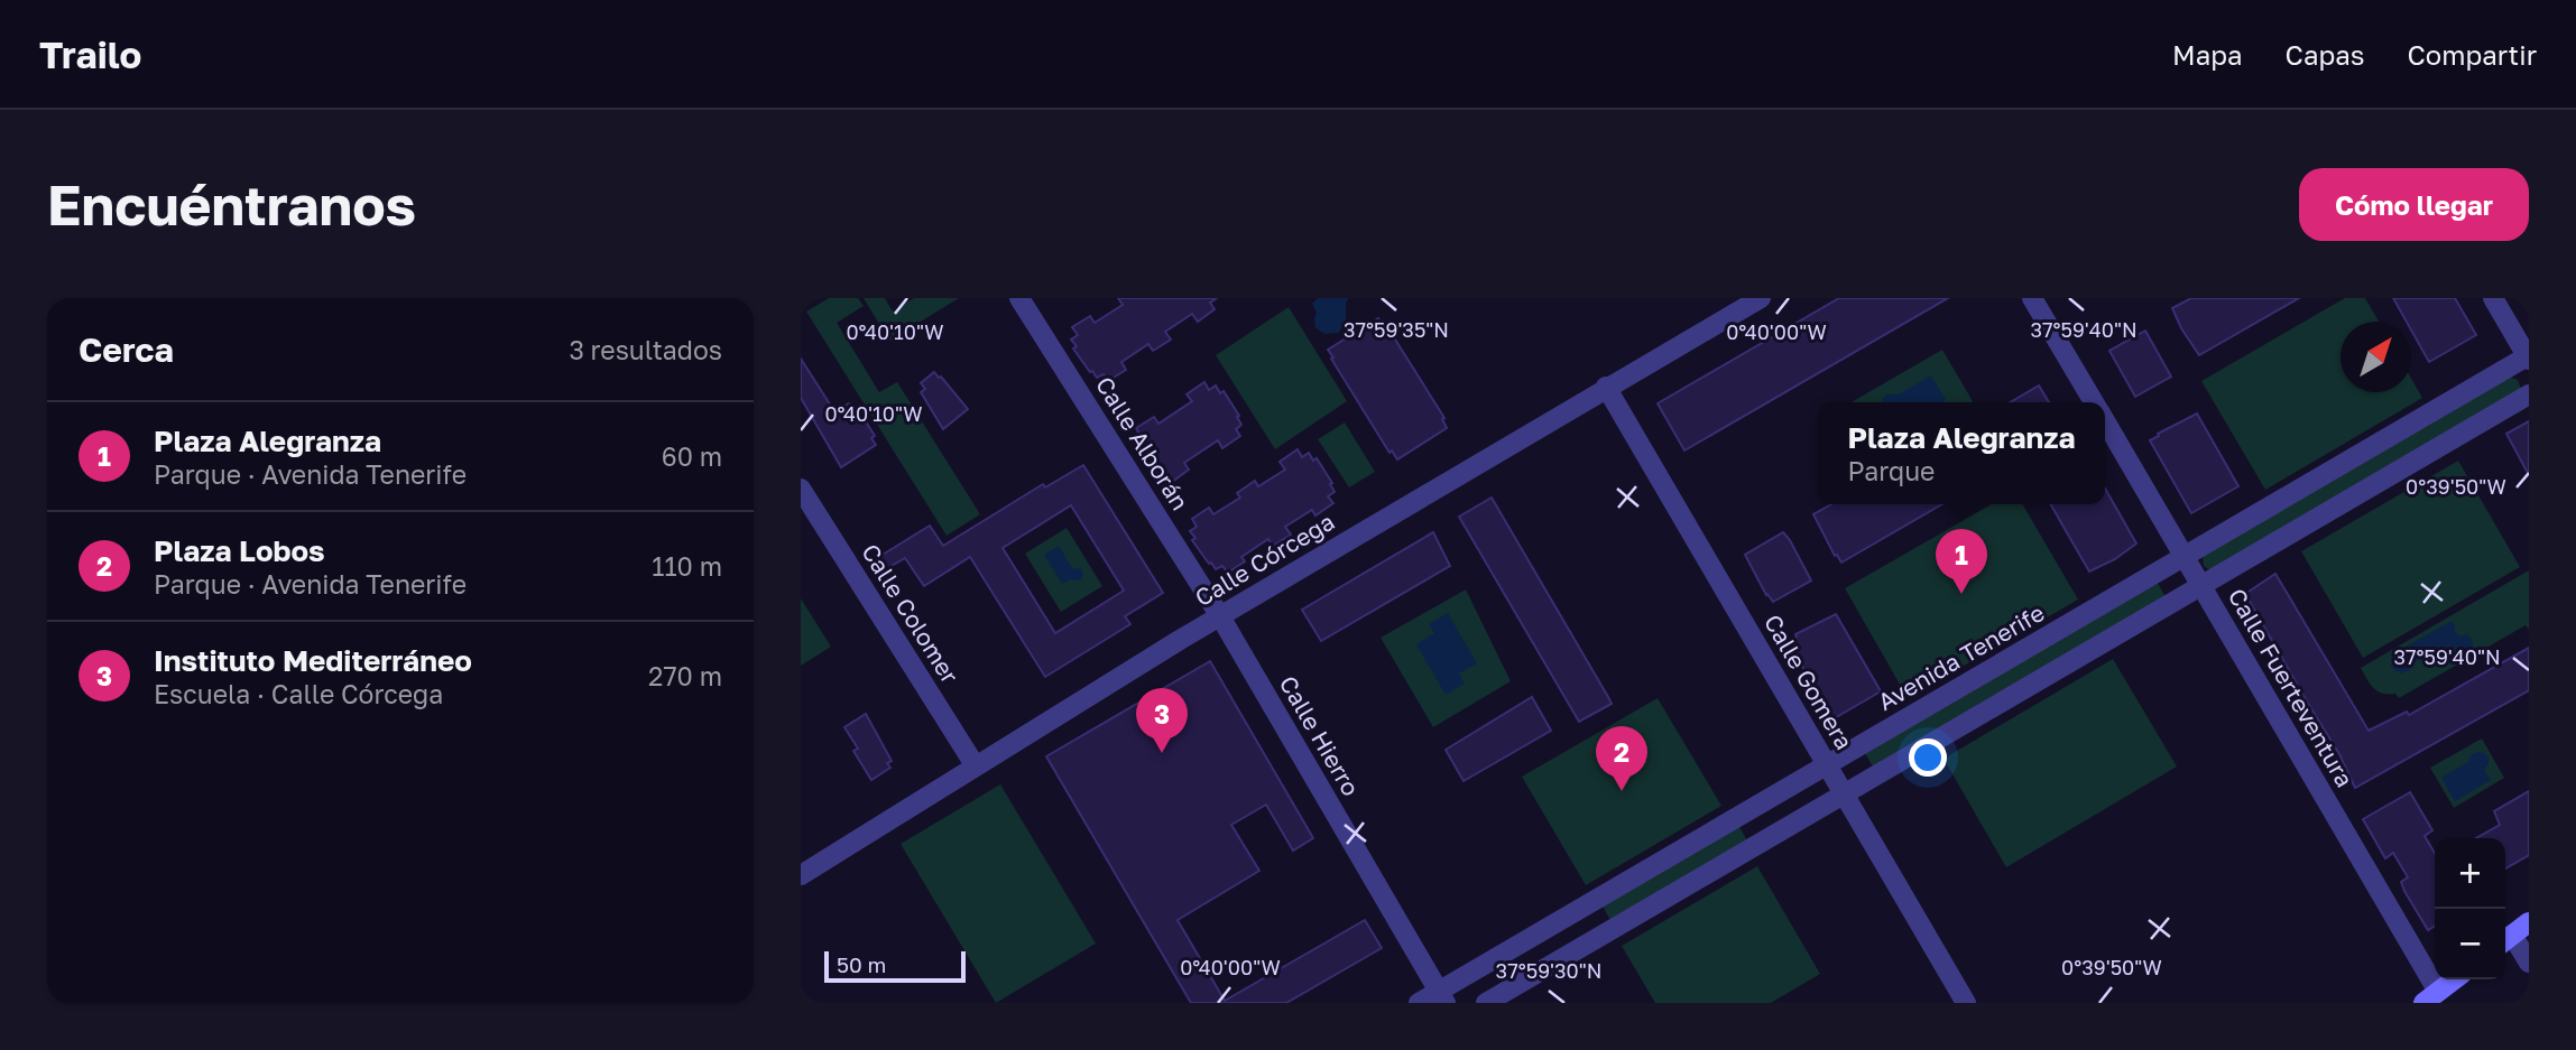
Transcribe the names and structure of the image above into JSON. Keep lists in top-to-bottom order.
{
  "streets": {
    "street": [
      "Calle Alborán",
      "Calle Córcega",
      "Calle Colomer",
      "Avenida Tenerife",
      "Calle Gomera",
      "Calle Fuerteventura",
      "Calle Hierro"
    ]
  },
  "crossings": [
    ["Calle Alborán", "Calle Córcega"],
    ["Calle Alborán", "Calle Hierro"],
    ["Calle Córcega", "Calle Colomer"],
    ["Calle Córcega", "Calle Gomera"],
    ["Calle Córcega", "Calle Hierro"],
    ["Avenida Tenerife", "Calle Gomera"],
    ["Avenida Tenerife", "Calle Fuerteventura"],
    ["Avenida Tenerife", "Calle Hierro"]
  ],
  "scale_bar": "50 m",
  "north": "top right",
  "page": {
    "header": "Trailo",
    "nav": ["Mapa", "Capas", "Compartir"],
    "buttons": "Cómo llegar",
    "title": "Encuéntranos",
    "heading": ["Cerca", "3 resultados"],
    "list": [
      {
        "mark": "1",
        "name": "Plaza Alegranza",
        "note": "Parque · Avenida Tenerife",
        "value": "60 m"
      },
      {
        "mark": "2",
        "name": "Plaza Lobos",
        "note": "Parque · Avenida Tenerife",
        "value": "110 m"
      },
      {
        "mark": "3",
        "name": "Instituto Mediterráneo",
        "note": "Escuela · Calle Córcega",
        "value": "270 m"
      }
    ],
    "popup": ["Plaza Alegranza", "Parque"],
    "pins": ["1", "3", "2"],
    "map_buttons": ["+", "−"],
    "scale": "50 m"
  },
  "coordinates": [
    "37°59'35\"N",
    "37°59'40\"N",
    "0°40'10\"W",
    "0°40'00\"W",
    "0°39'50\"W",
    "37°59'30\"N"
  ]
}
